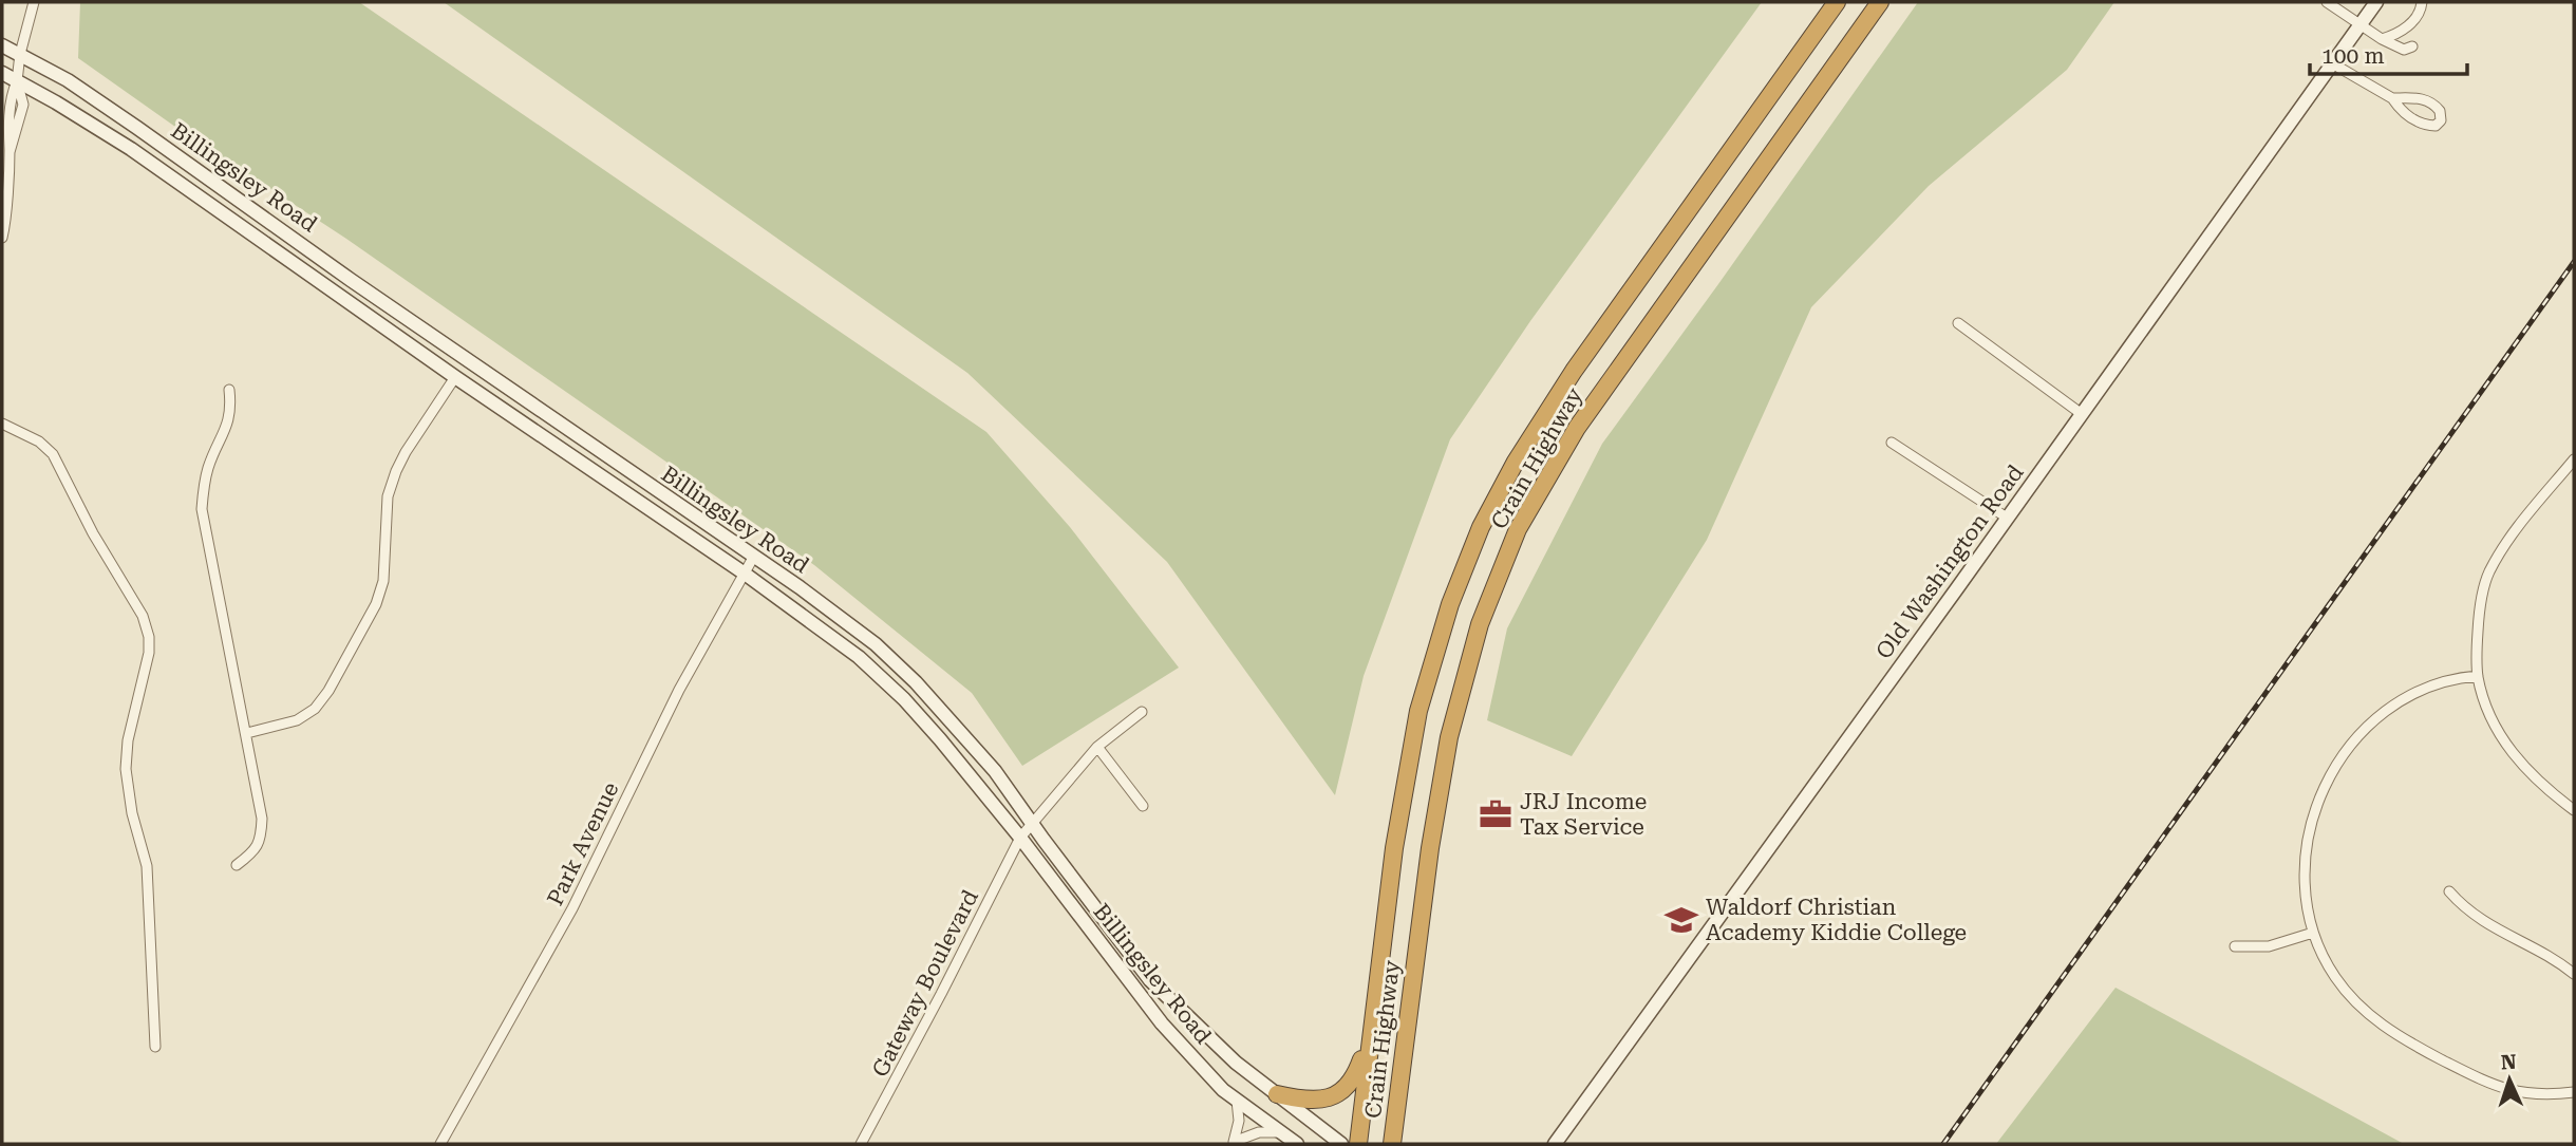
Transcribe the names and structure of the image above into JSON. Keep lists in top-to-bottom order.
{
  "streets": {
    "highway": ["Crain Highway"],
    "main road": ["Billingsley Road", "Old Washington Road"],
    "street": ["Park Avenue", "Gateway Boulevard"]
  },
  "crossings": [
    ["Billingsley Road", "Park Avenue"],
    ["Billingsley Road", "Gateway Boulevard"]
  ],
  "places": {
    "office": ["JRJ Income Tax Service"],
    "school or university": ["Waldorf Christian Academy Kiddie College"]
  },
  "scale_bar": "100 m",
  "north": "top"
}
